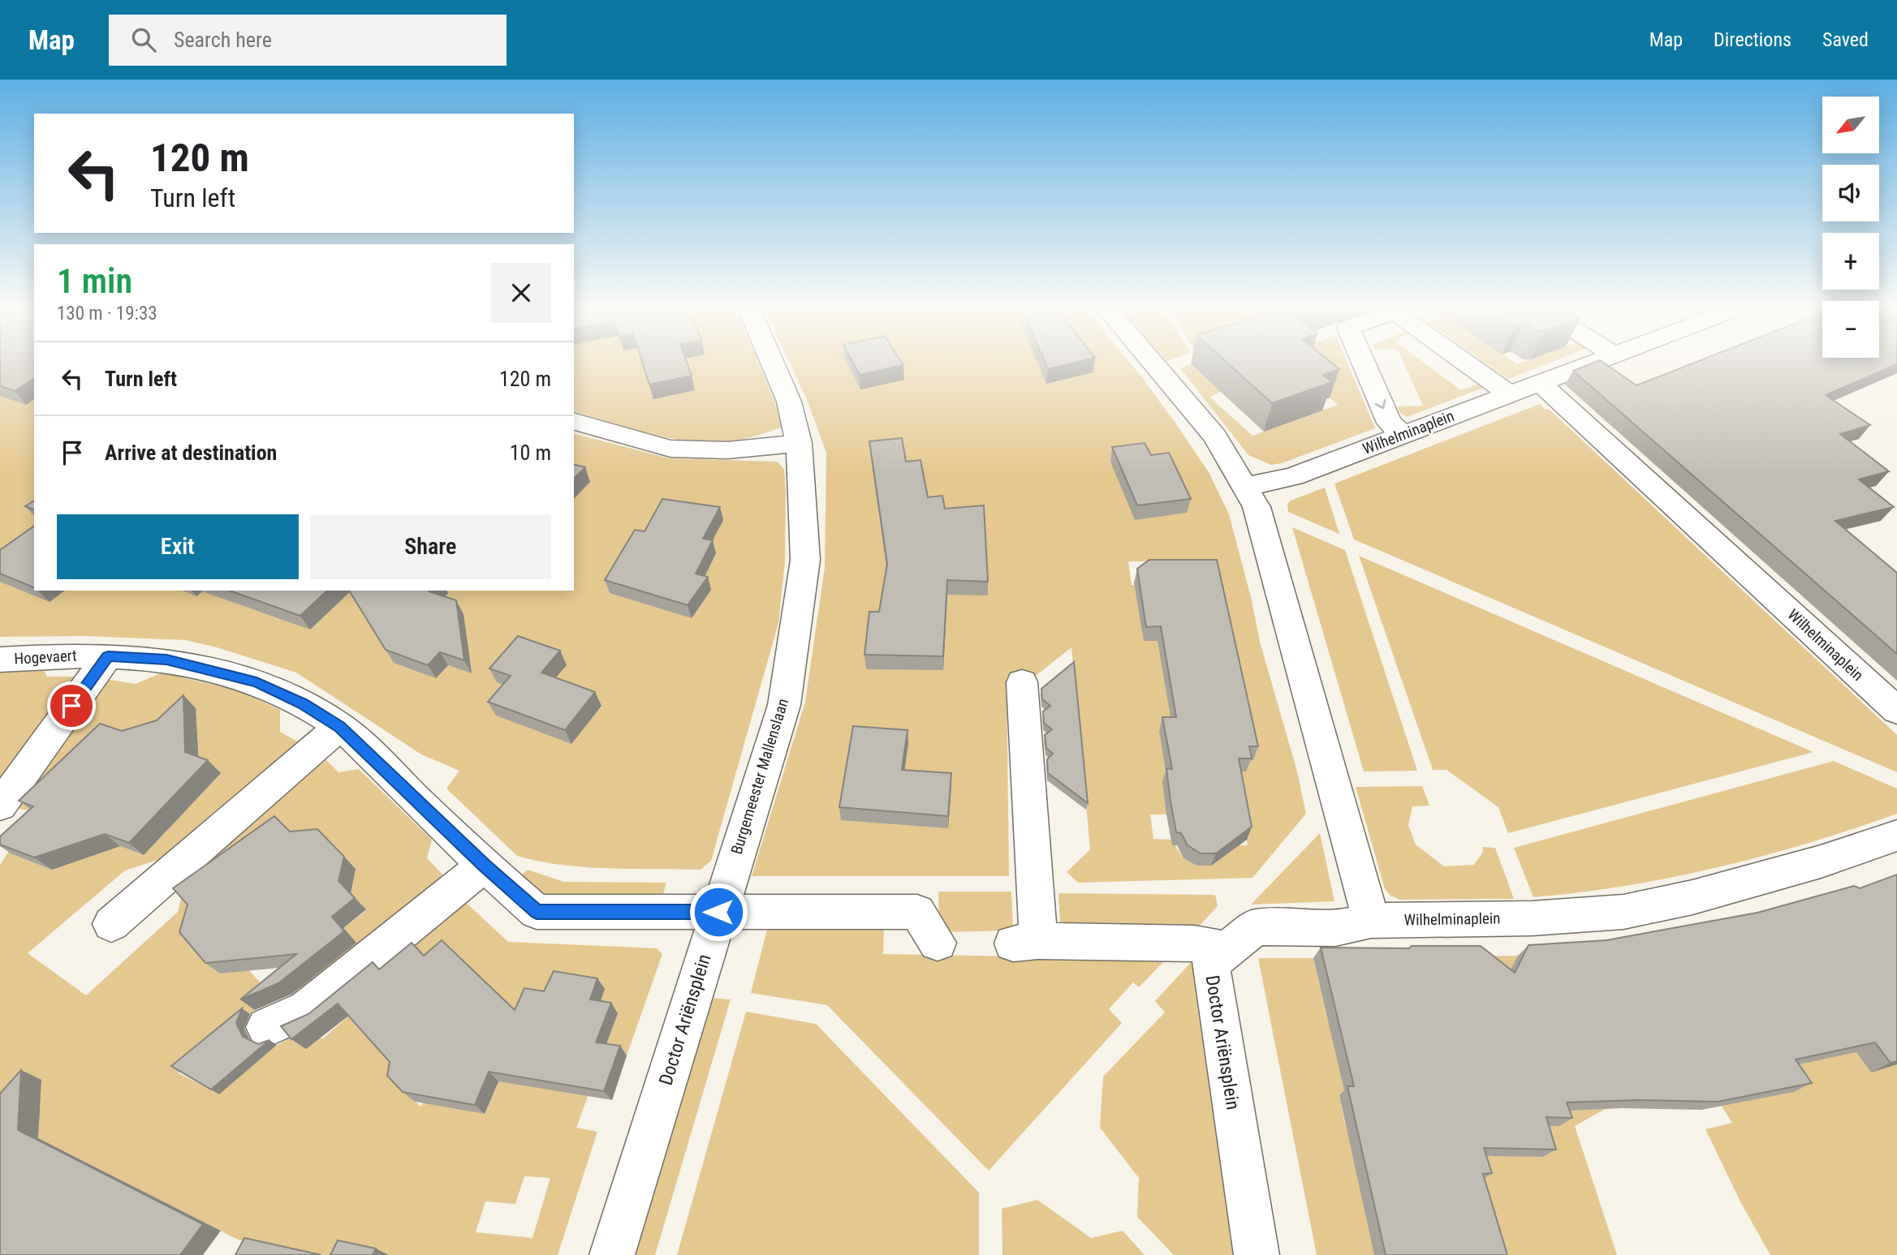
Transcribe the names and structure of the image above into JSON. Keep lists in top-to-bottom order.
{
  "streets": {
    "street": [
      "Wilhelminaplein",
      "Hogevaert",
      "Burgemeester Mallenslaan",
      "Doctor Ariënsplein"
    ]
  },
  "crossings": [
    ["Wilhelminaplein", "Doctor Ariënsplein"],
    ["Hogevaert", "Burgemeester Mallenslaan"],
    ["Hogevaert", "Doctor Ariënsplein"],
    ["Burgemeester Mallenslaan", "Doctor Ariënsplein"]
  ],
  "north": "bottom left",
  "page": {
    "header": "Map",
    "search": "Search here",
    "nav": ["Map", "Directions", "Saved"],
    "map_buttons": ["+", "−"],
    "turn": ["120 m", "Turn left"],
    "heading": ["1 min", "130 m · 19:33"],
    "list": [
      {
        "name": "Turn left",
        "value": "120 m"
      },
      {
        "name": "Arrive at destination",
        "value": "10 m"
      }
    ],
    "buttons": ["Exit", "Share"]
  }
}
